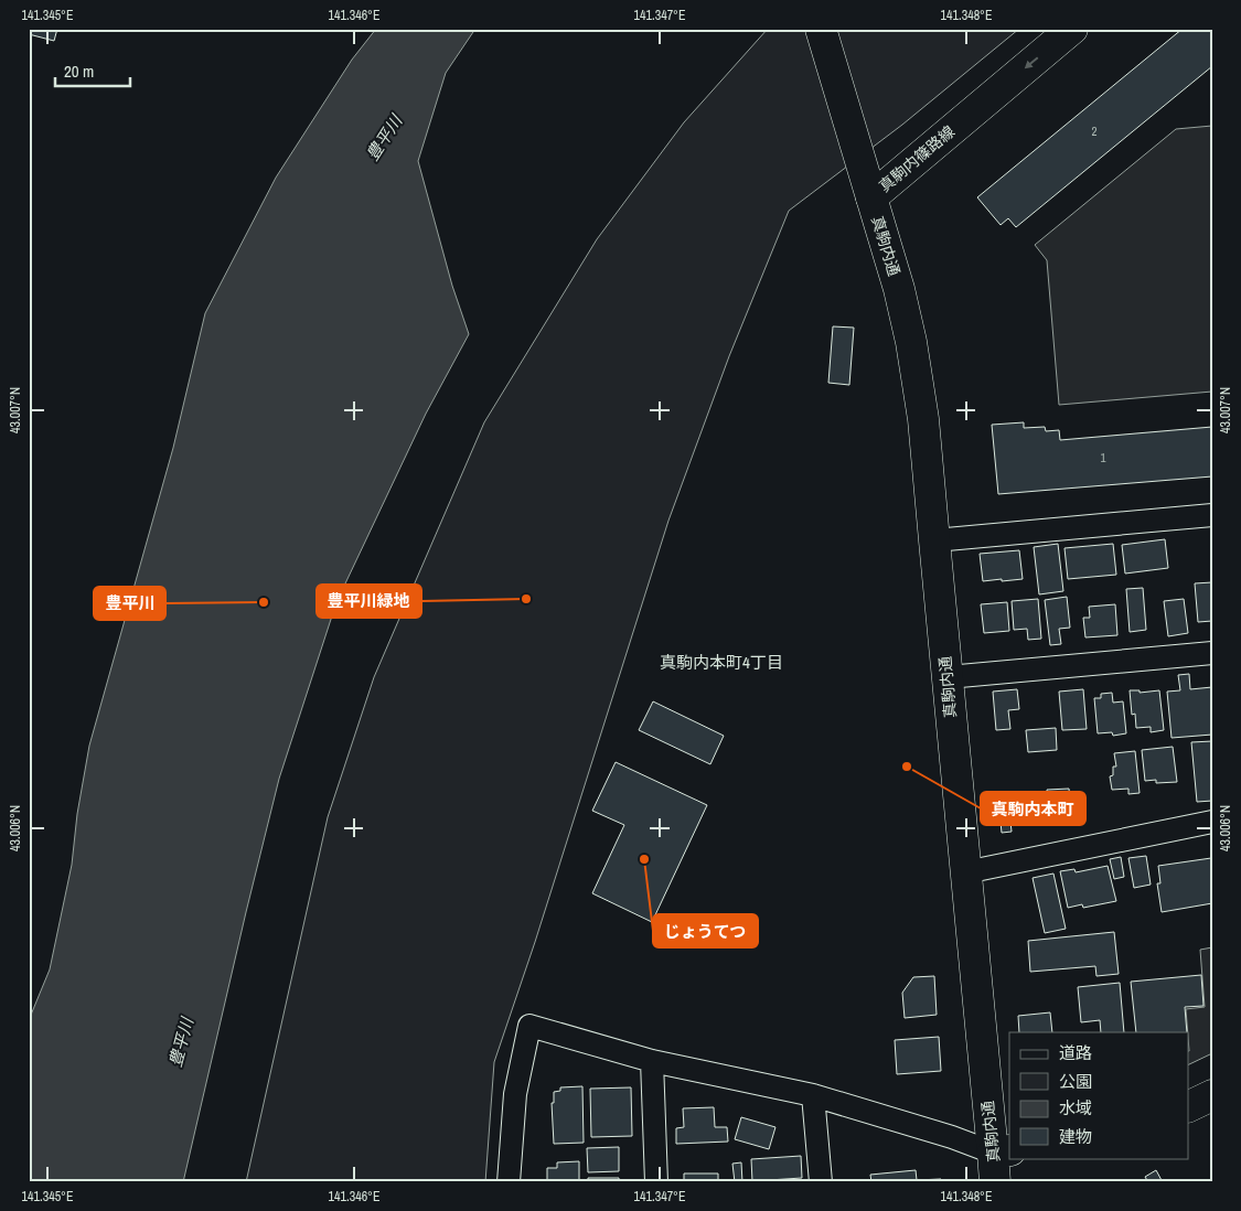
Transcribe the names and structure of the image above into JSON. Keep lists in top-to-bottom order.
{
  "streets": {
    "main road": ["真駒内篠路線", "真駒内通"]
  },
  "crossings": [
    ["真駒内篠路線", "真駒内通"]
  ],
  "one_way": ["真駒内篠路線"],
  "districts": ["真駒内本町4丁目"],
  "water": ["豊平川"],
  "places": [
    "豊平川緑地",
    "豊平川",
    "真駒内本町",
    "じょうてつ"
  ],
  "house_numbers": ["2", "1"],
  "legend": [
    "道路",
    "公園",
    "水域",
    "建物"
  ],
  "scale_bar": "20 m",
  "coordinates": [
    "141.345°E",
    "141.346°E",
    "141.347°E",
    "141.348°E",
    "43.007°N",
    "43.006°N"
  ]
}
